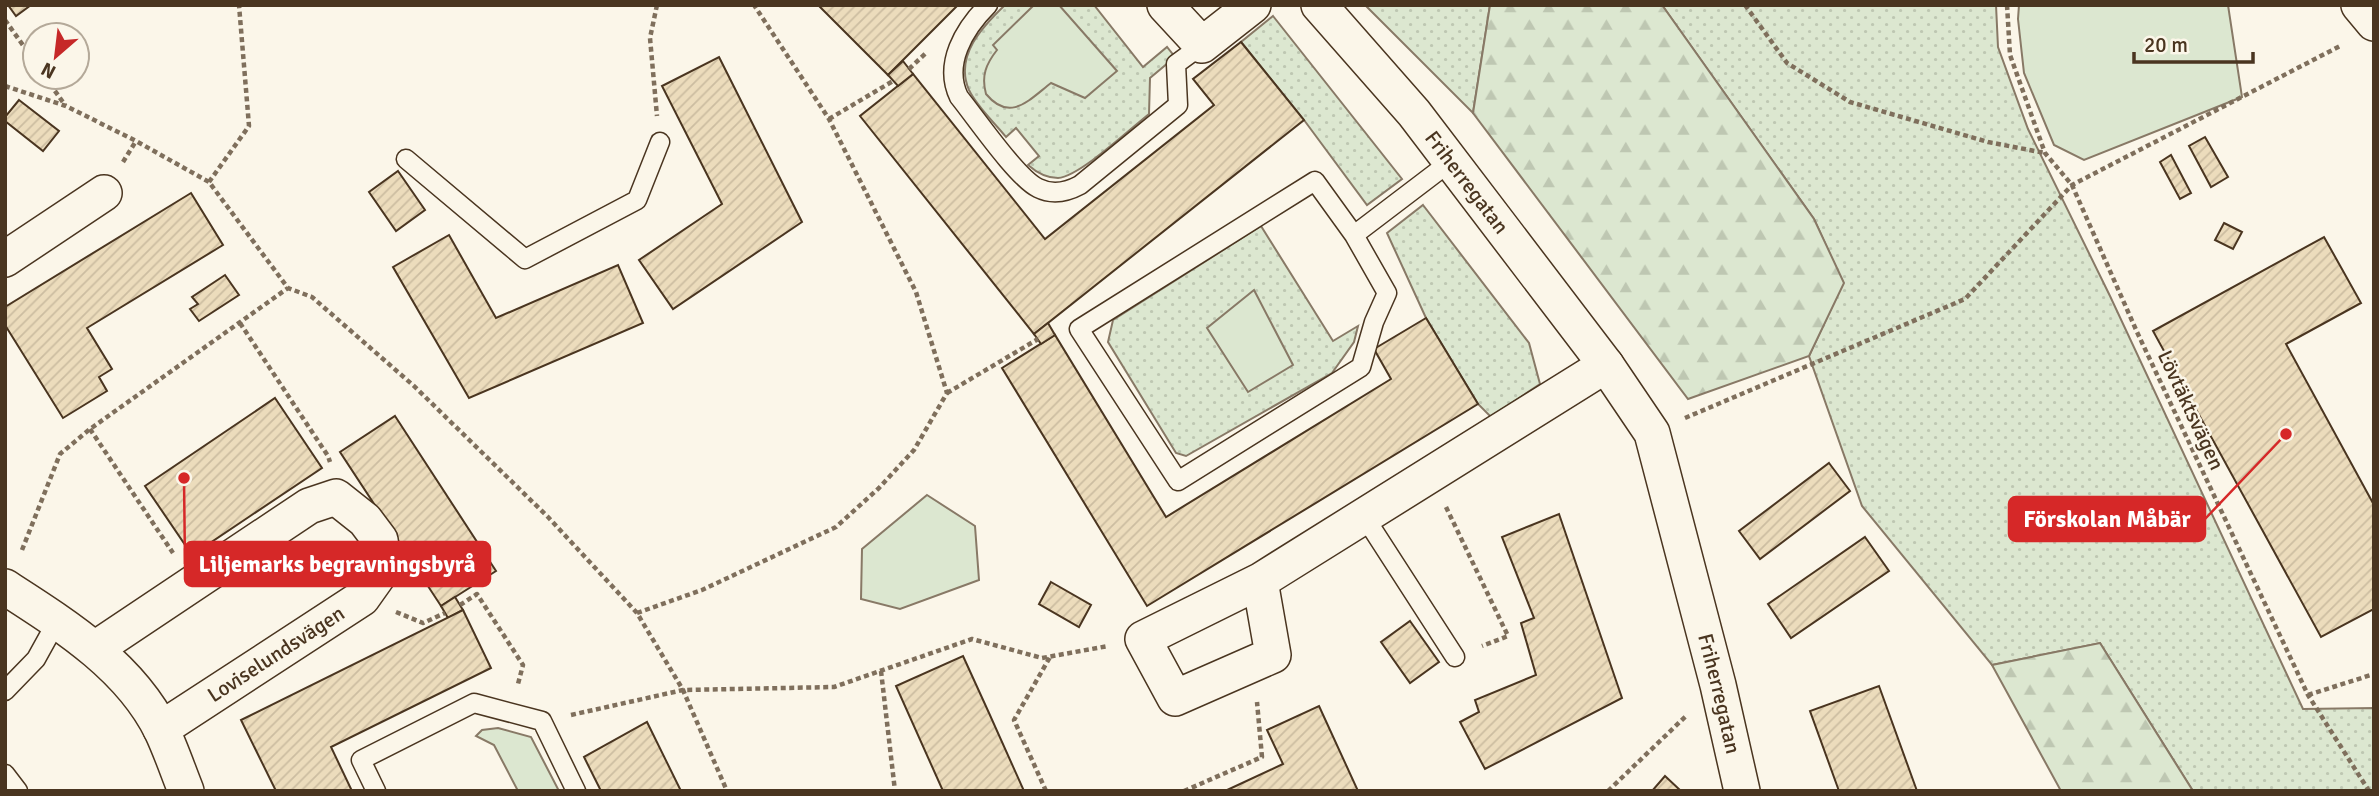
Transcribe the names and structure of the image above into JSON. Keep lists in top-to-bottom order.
{
  "streets": {
    "street": ["Friherregatan", "Loviselundsvägen"],
    "path": ["Lövtäktsvägen"]
  },
  "places": ["Förskolan Måbär", "Liljemarks begravningsbyrå"],
  "scale_bar": "20 m",
  "north": "bottom left"
}
